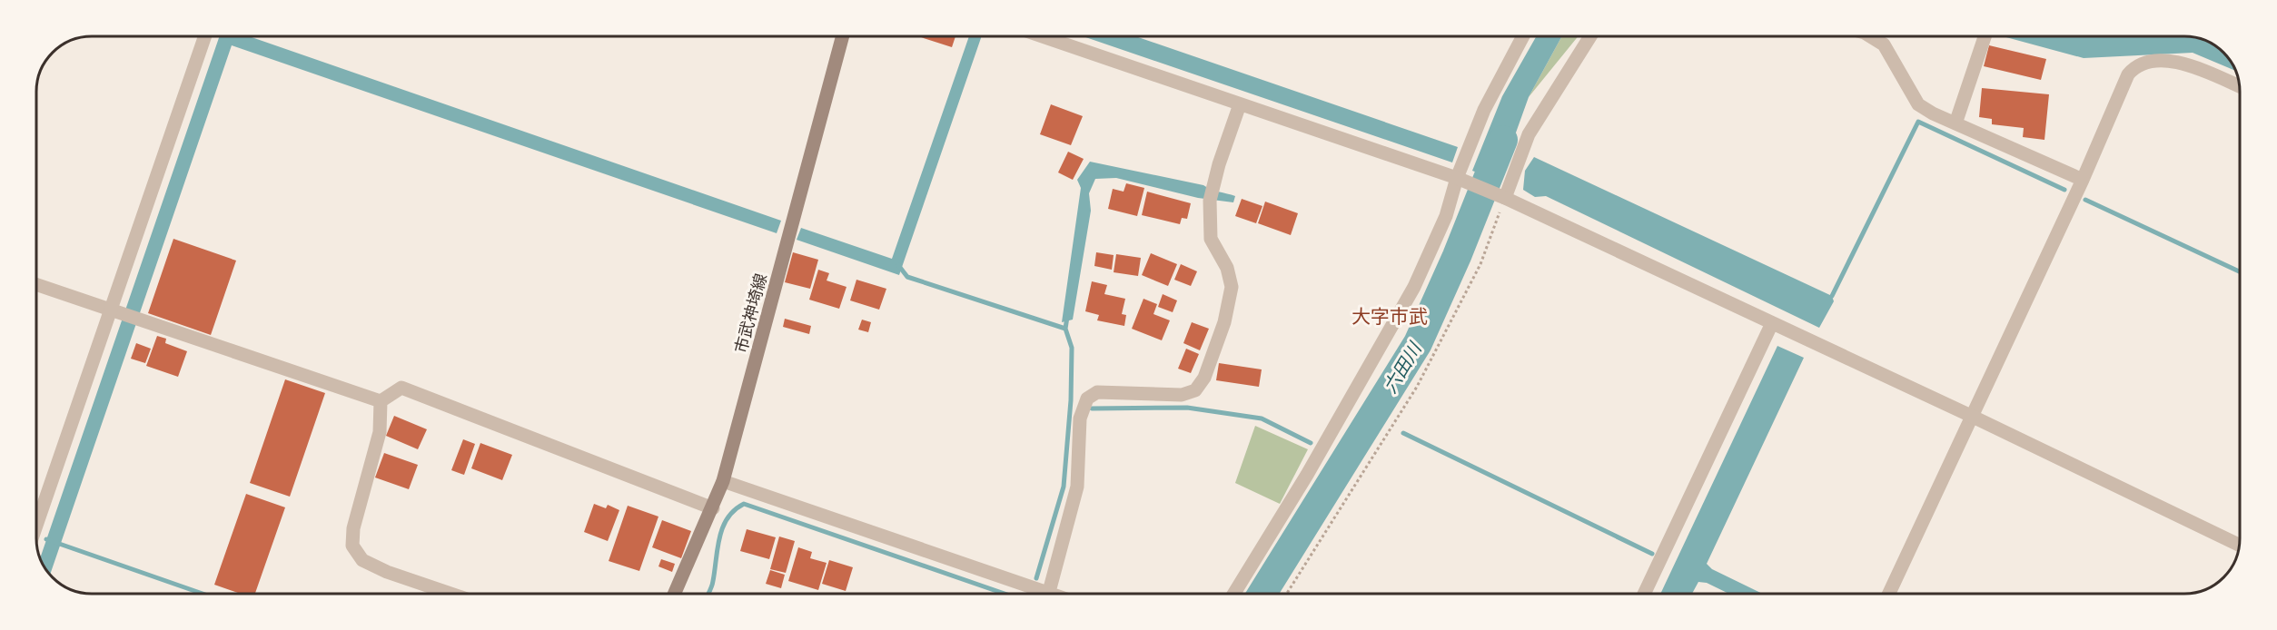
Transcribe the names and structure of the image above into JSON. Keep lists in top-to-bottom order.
{
  "streets": {
    "main road": ["市武神埼線"]
  },
  "districts": ["大字市武"],
  "water": ["六田川"]
}
